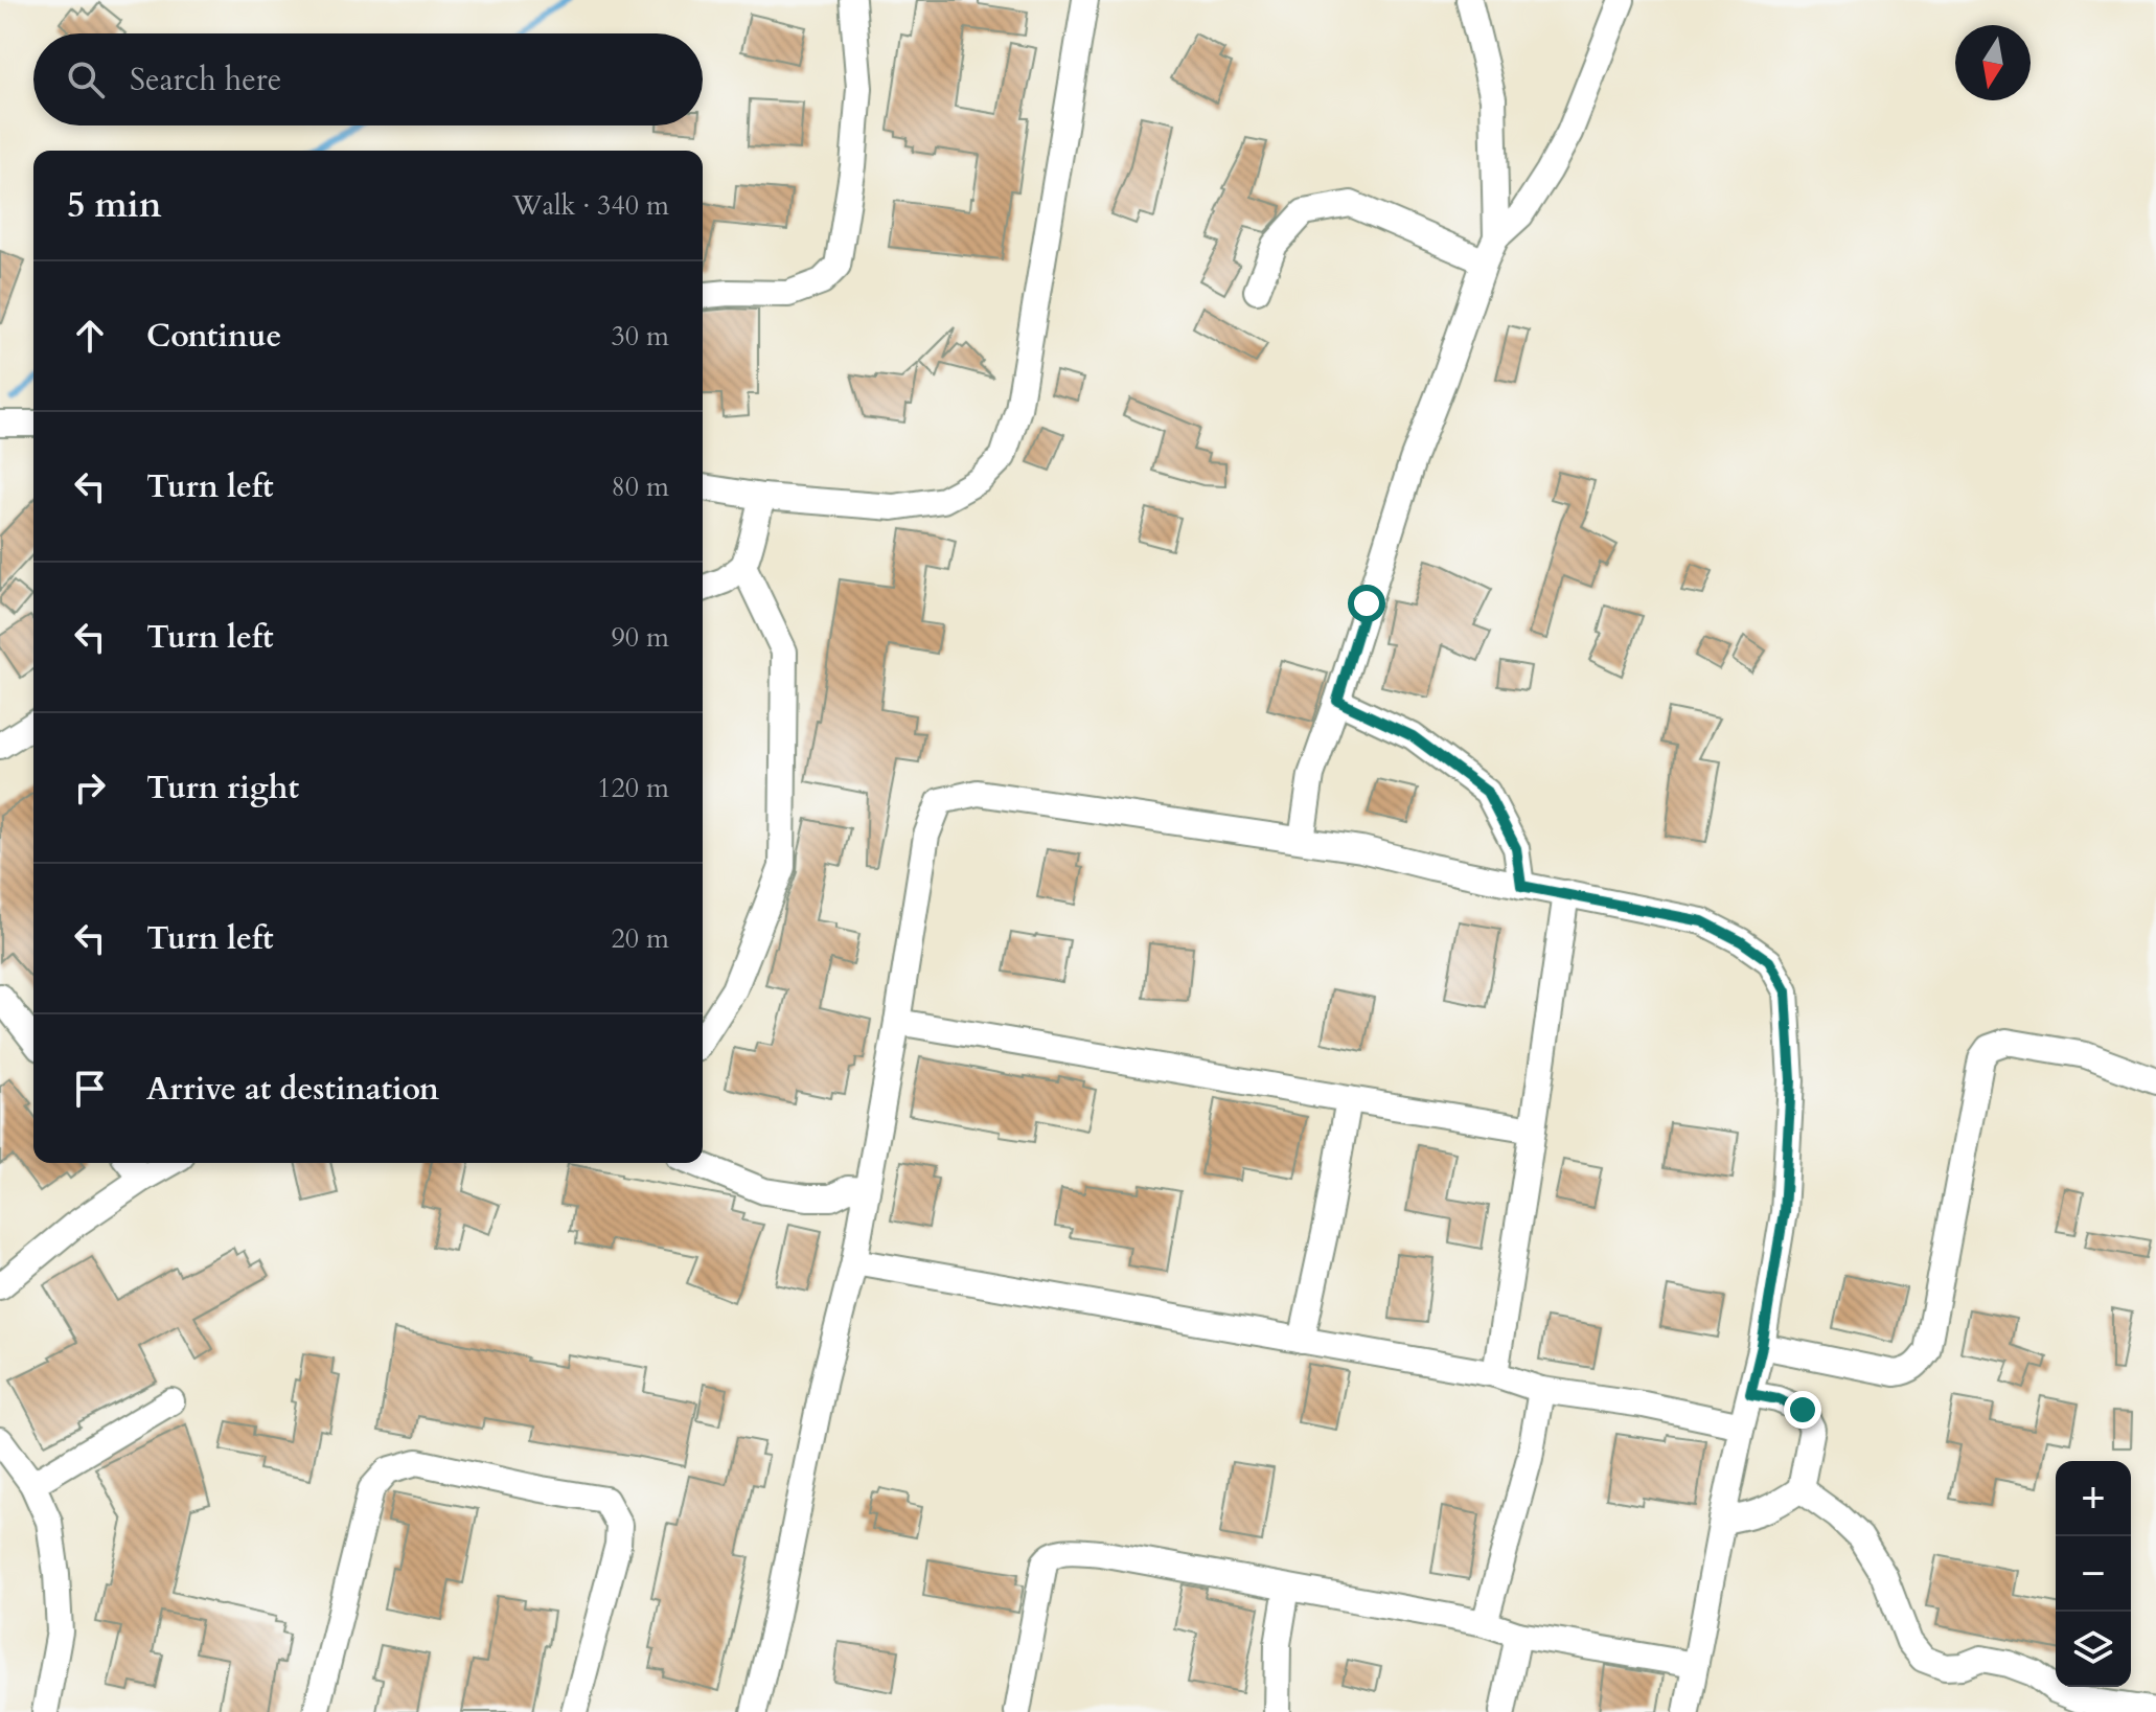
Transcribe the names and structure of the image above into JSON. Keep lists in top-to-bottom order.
{
  "north": "bottom",
  "page": {
    "search": "Search here",
    "heading": ["5 min", "Walk · 340 m"],
    "list": [
      ["Continue", "30 m"],
      ["Turn left", "80 m"],
      ["Turn left", "90 m"],
      ["Turn right", "120 m"],
      ["Turn left", "20 m"],
      "Arrive at destination"
    ],
    "map_buttons": ["+", "−"]
  }
}
